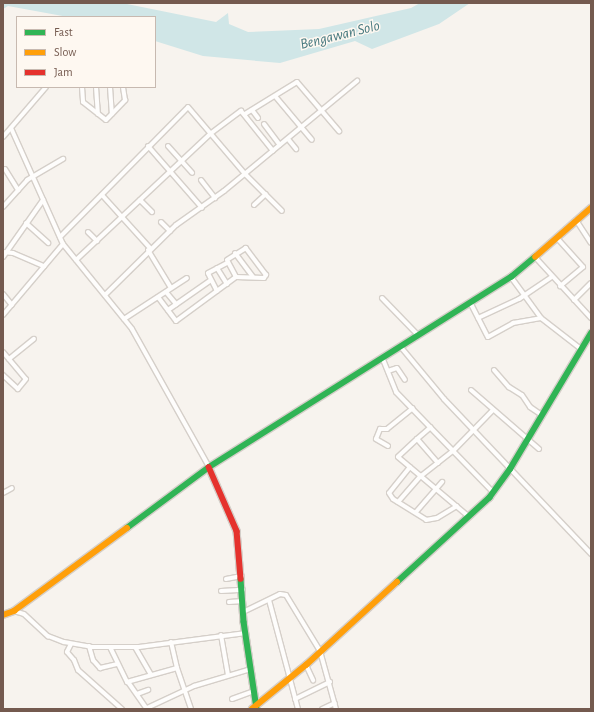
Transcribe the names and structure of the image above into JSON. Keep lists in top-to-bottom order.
{
  "water": ["Bengawan Solo"],
  "legend": ["Fast", "Slow", "Jam"]
}
